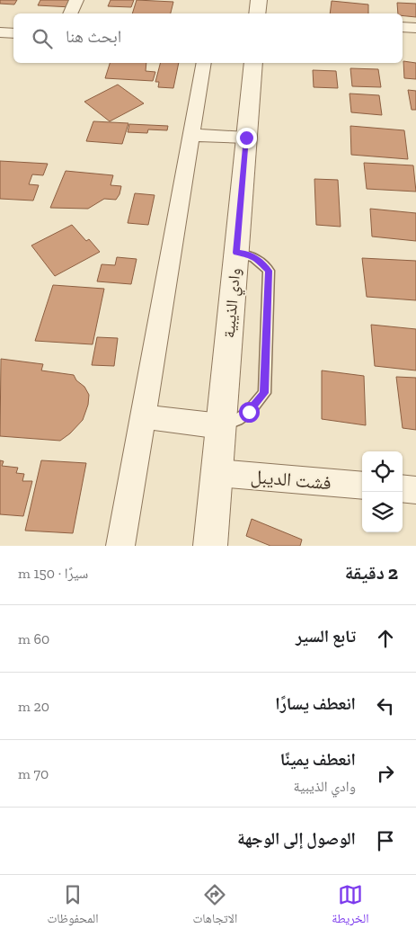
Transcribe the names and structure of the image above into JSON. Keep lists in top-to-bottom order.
{
  "streets": {
    "street": ["وادي الذيبية", "فشت الديبل"]
  },
  "crossings": [
    ["وادي الذيبية", "فشت الديبل"]
  ],
  "page": {
    "search": "ابحث هنا",
    "heading": ["2 دقيقة", "سيرًا · 150 m"],
    "list": [
      ["تابع السير", "60 m"],
      ["انعطف يسارًا", "20 m"],
      ["انعطف يمينًا", "وادي الذيبية", "70 m"],
      "الوصول إلى الوجهة"
    ],
    "nav": ["الخريطة", "الاتجاهات", "المحفوظات"]
  }
}
